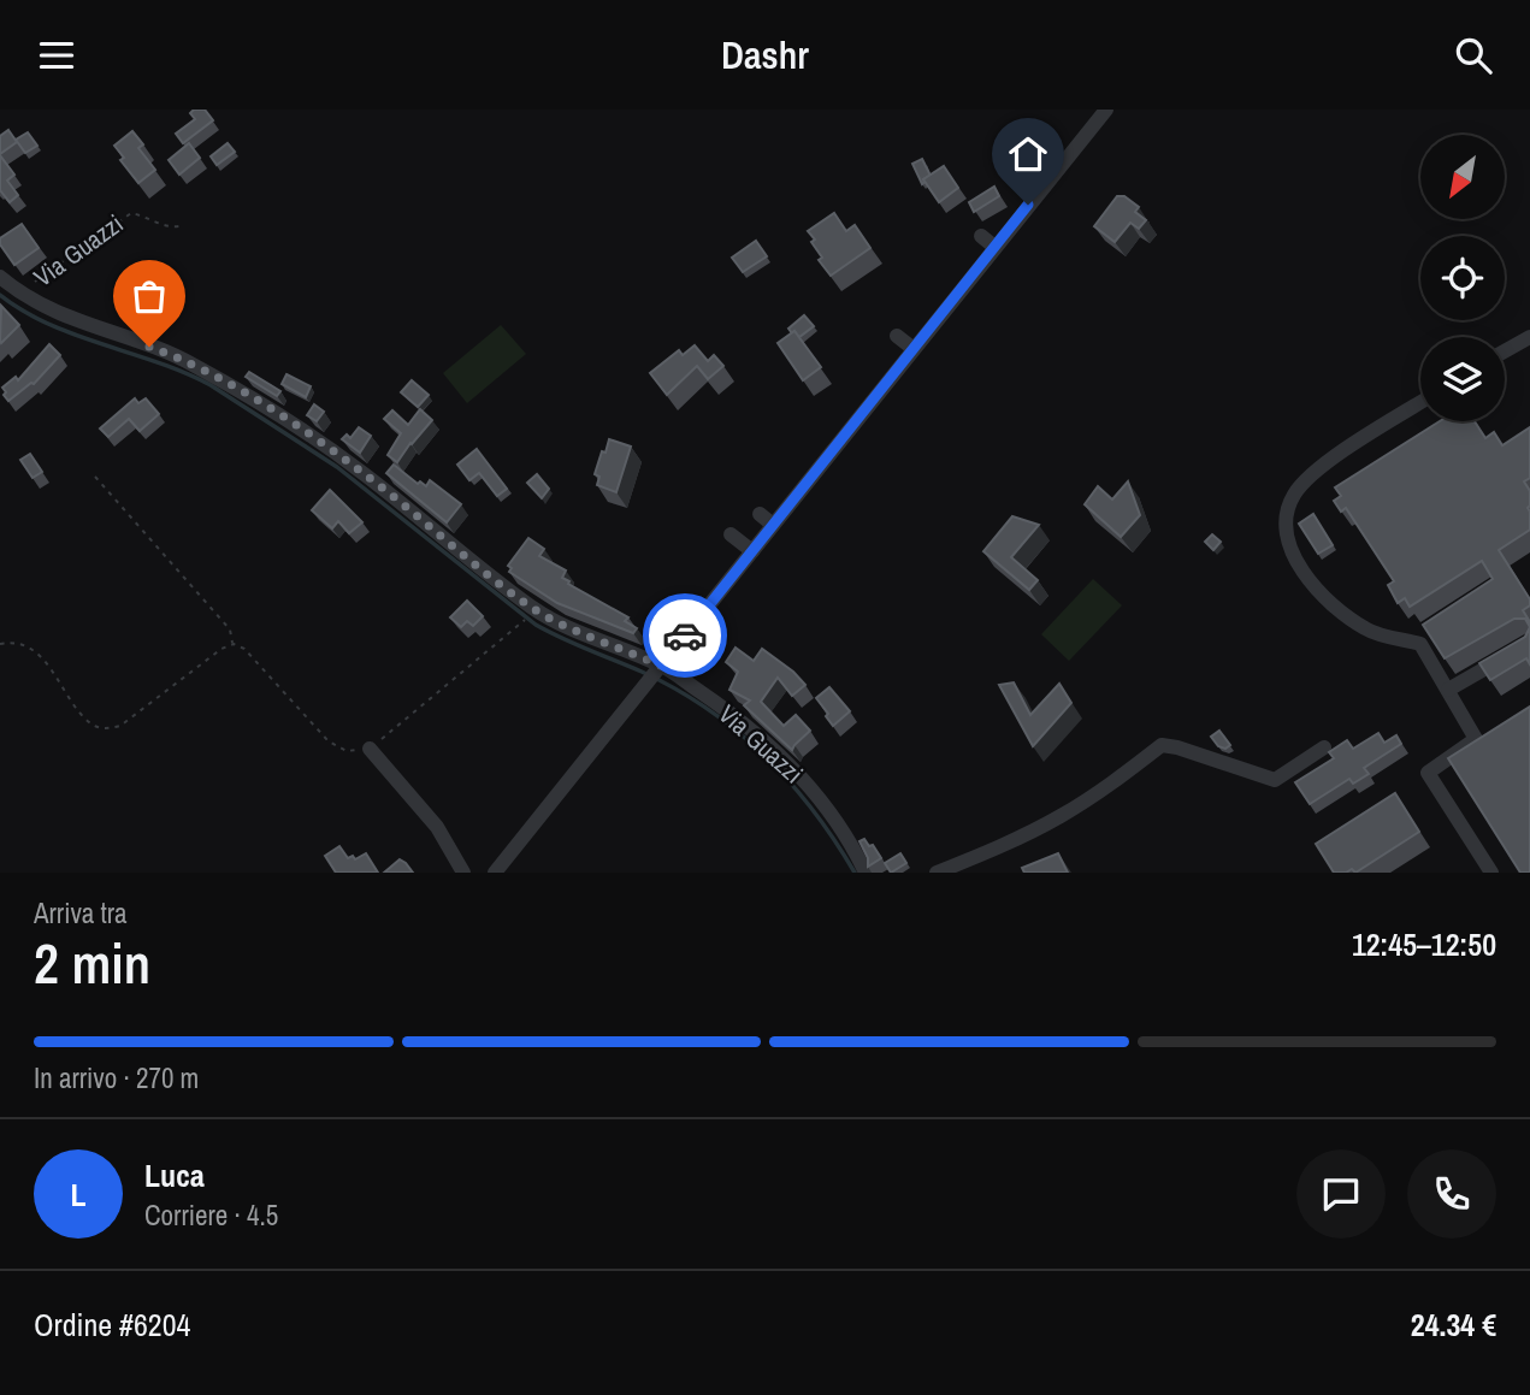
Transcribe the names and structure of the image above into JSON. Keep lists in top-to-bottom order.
{
  "streets": {
    "street": ["Via Guazzi"]
  },
  "north": "bottom left",
  "page": {
    "header": "Dashr",
    "heading": ["2 min", "Arriva tra", "12:45–12:50"],
    "panel": [
      "Luca",
      "Corriere · 4.5",
      "Ordine #6204",
      "24.34 €"
    ],
    "bar": "In arrivo · 270 m",
    "round": "L"
  }
}
